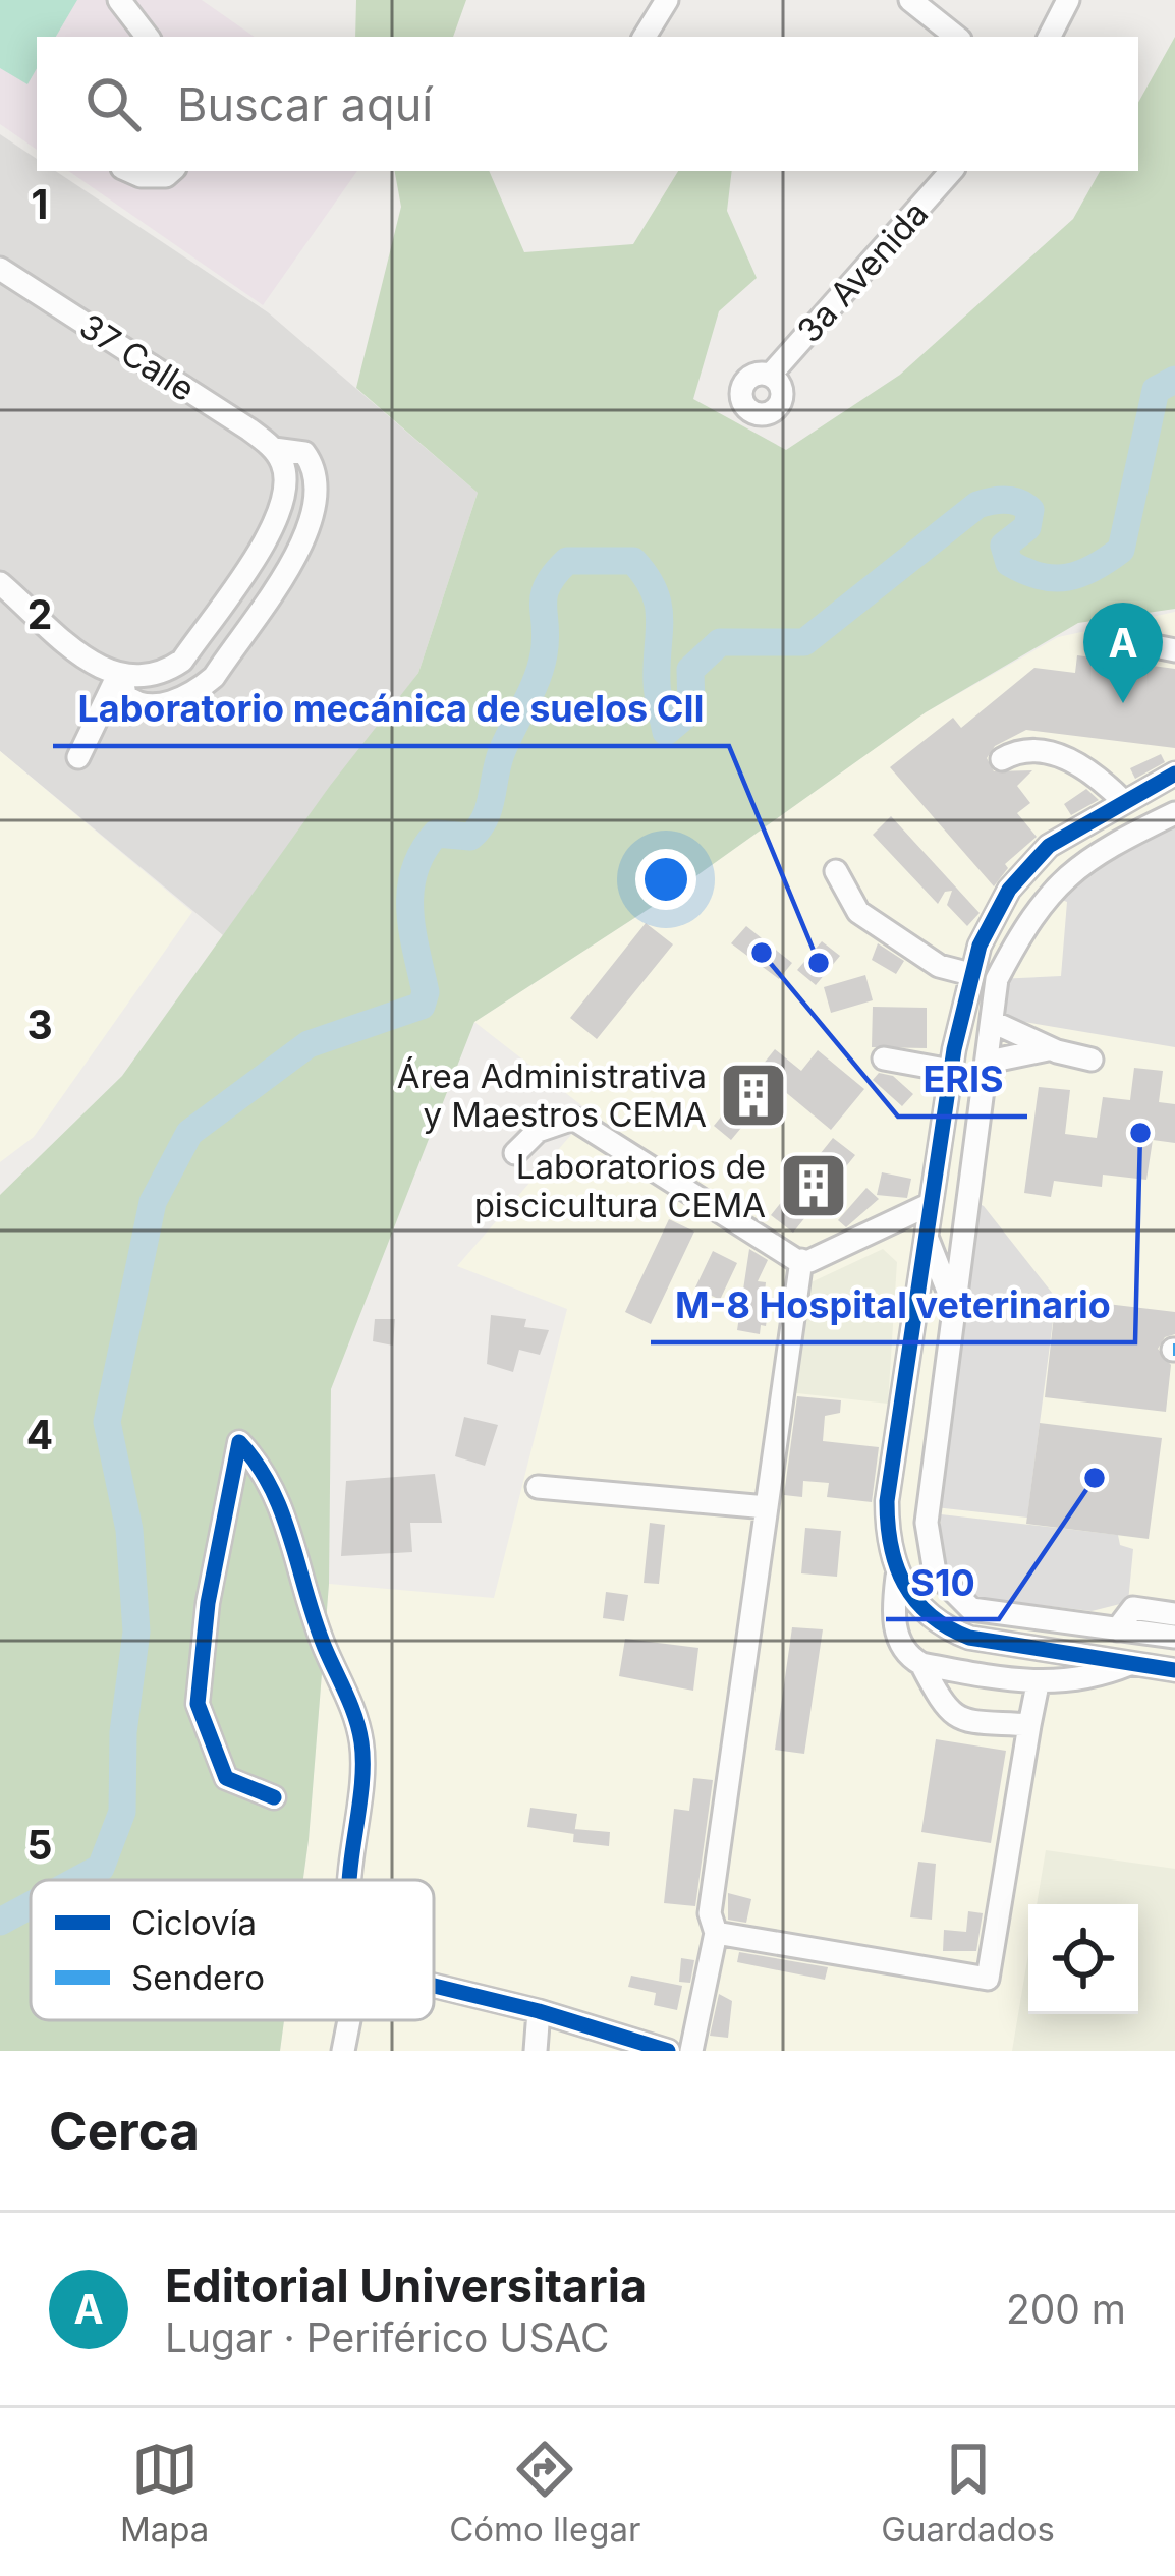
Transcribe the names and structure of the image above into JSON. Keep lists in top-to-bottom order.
{
  "streets": {
    "street": ["3a Avenida", "37 Calle"]
  },
  "places": {
    "other": [
      "ERIS",
      "Laboratorio mecánica de suelos CII",
      "M-8 Hospital veterinario",
      "S10"
    ],
    "building": ["Área Administrativa y Maestros CEMA", "Laboratorios de piscicultura CEMA"]
  },
  "legend": ["Ciclovía", "Sendero"],
  "page": {
    "search": "Buscar aquí",
    "pins": "A",
    "heading": "Cerca",
    "list": [
      {
        "mark": "A",
        "name": "Editorial Universitaria",
        "note": "Lugar · Periférico USAC",
        "value": "200 m"
      }
    ],
    "nav": ["Mapa", "Cómo llegar", "Guardados"]
  },
  "grid": {
    "rows": [
      "1",
      "2",
      "3",
      "4",
      "5"
    ]
  }
}
